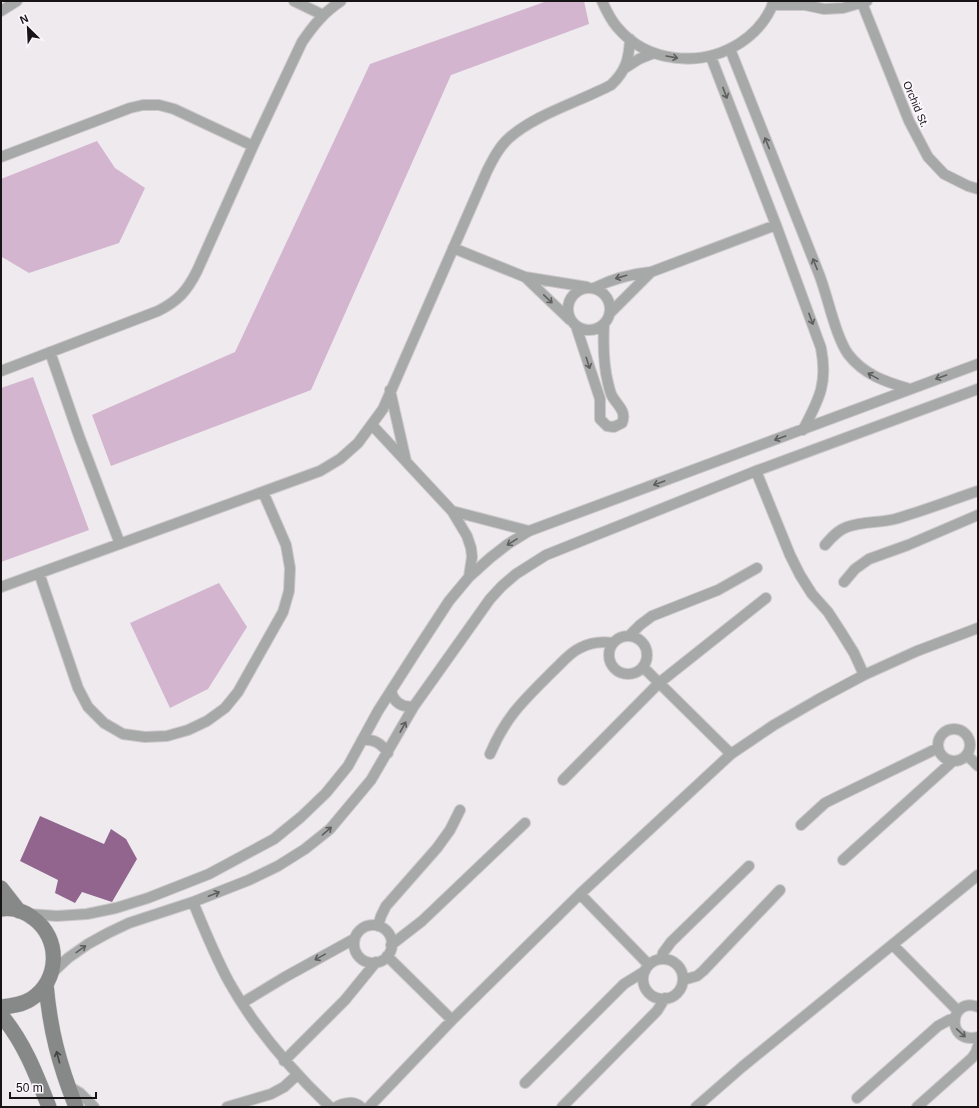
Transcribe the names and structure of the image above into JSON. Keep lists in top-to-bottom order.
{
  "streets": {
    "street": ["Orchid St."]
  },
  "scale_bar": "50 m",
  "north": "top left"
}
